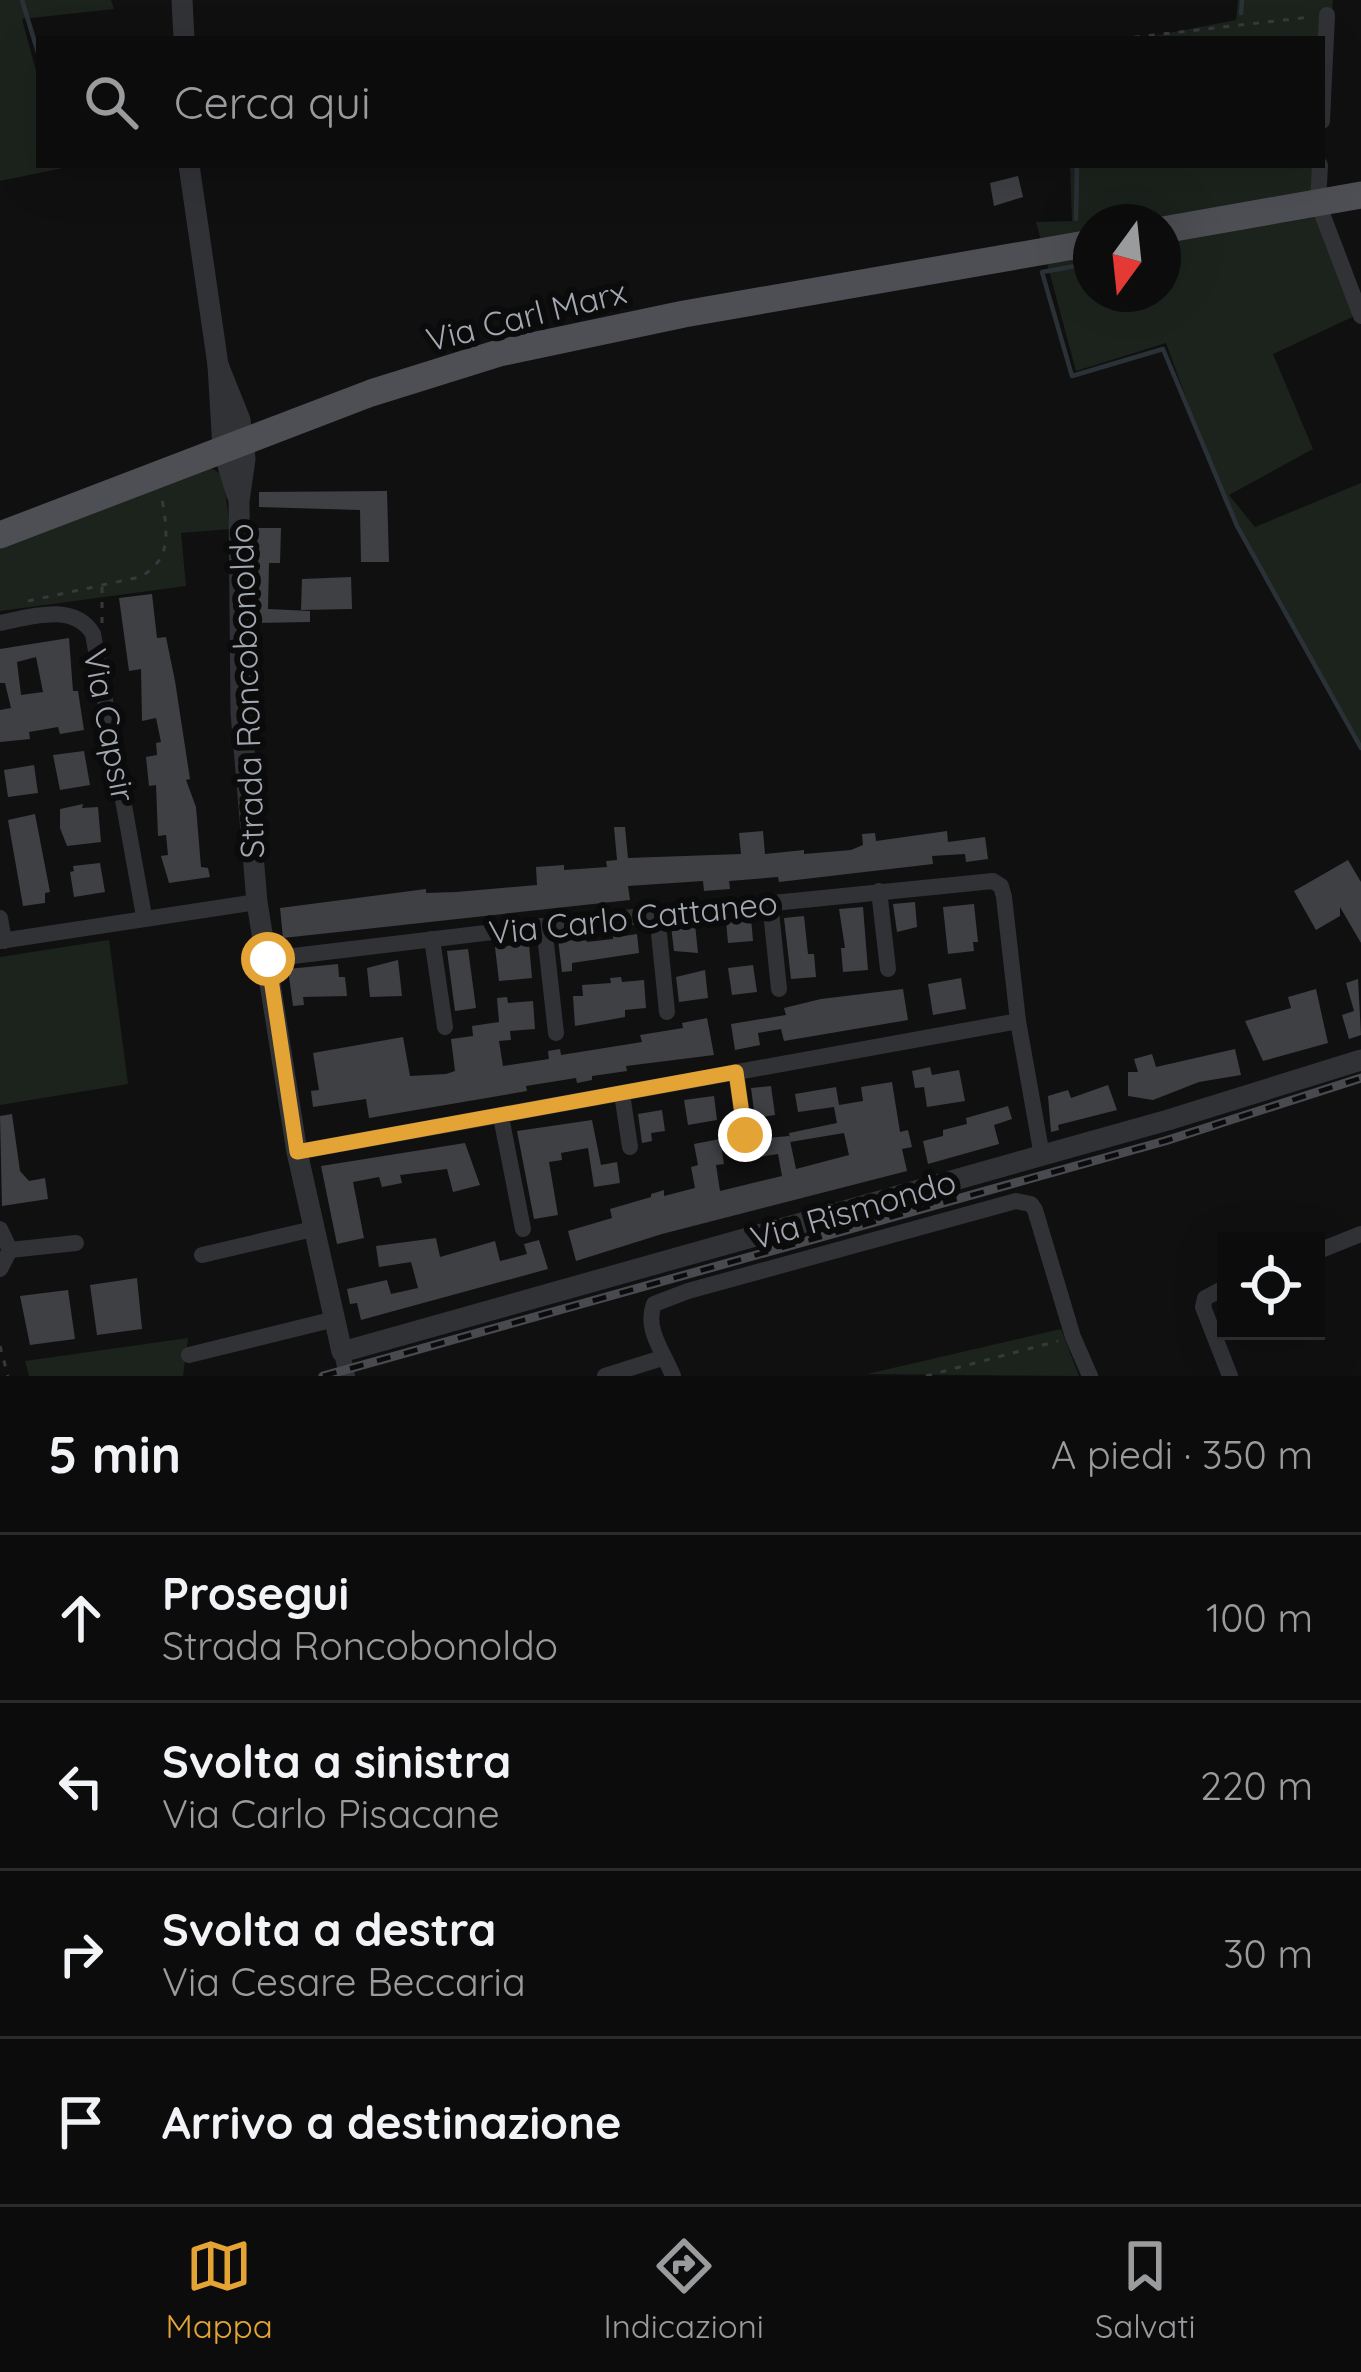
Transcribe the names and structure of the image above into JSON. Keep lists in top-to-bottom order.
{
  "streets": {
    "main road": ["Via Carl Marx"],
    "street": [
      "Strada Roncobonoldo",
      "Via Capsir",
      "Via Carlo Cattaneo",
      "Via Rismondo"
    ]
  },
  "crossings": [
    ["Via Carl Marx", "Strada Roncobonoldo"],
    ["Strada Roncobonoldo", "Via Carlo Cattaneo"],
    ["Strada Roncobonoldo", "Via Rismondo"]
  ],
  "north": "bottom",
  "page": {
    "search": "Cerca qui",
    "heading": ["5 min", "A piedi · 350 m"],
    "list": [
      ["Prosegui", "Strada Roncobonoldo", "100 m"],
      ["Svolta a sinistra", "Via Carlo Pisacane", "220 m"],
      ["Svolta a destra", "Via Cesare Beccaria", "30 m"],
      "Arrivo a destinazione"
    ],
    "nav": ["Mappa", "Indicazioni", "Salvati"]
  }
}
